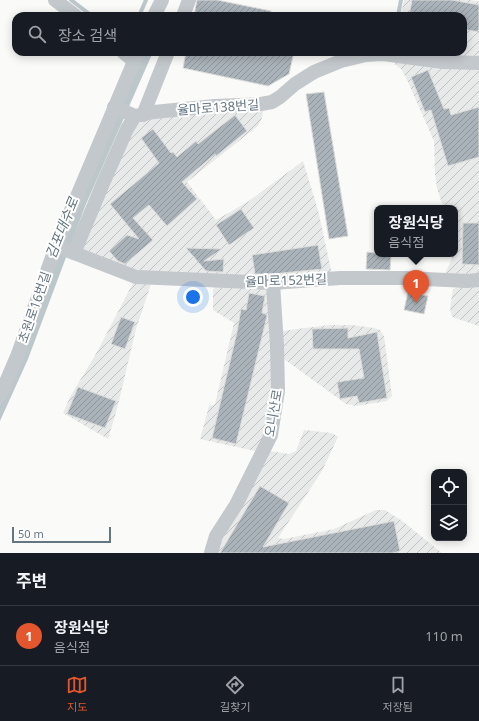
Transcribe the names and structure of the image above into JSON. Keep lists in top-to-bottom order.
{
  "streets": {
    "lane": [
      "율마로138번길",
      "율마로152번길",
      "초원로16번길",
      "오니산로"
    ]
  },
  "crossings": [
    ["율마로152번길", "초원로16번길"],
    ["율마로152번길", "오니산로"]
  ],
  "water": ["김포대수로"],
  "scale_bar": "50 m",
  "page": {
    "search": "장소 검색",
    "popup": ["장원식당", "음식점"],
    "pins": "1",
    "scale": "50 m",
    "heading": "주변",
    "list": [
      {
        "mark": "1",
        "name": "장원식당",
        "note": "음식점",
        "value": "110 m"
      }
    ],
    "nav": ["지도", "길찾기", "저장됨"]
  }
}
